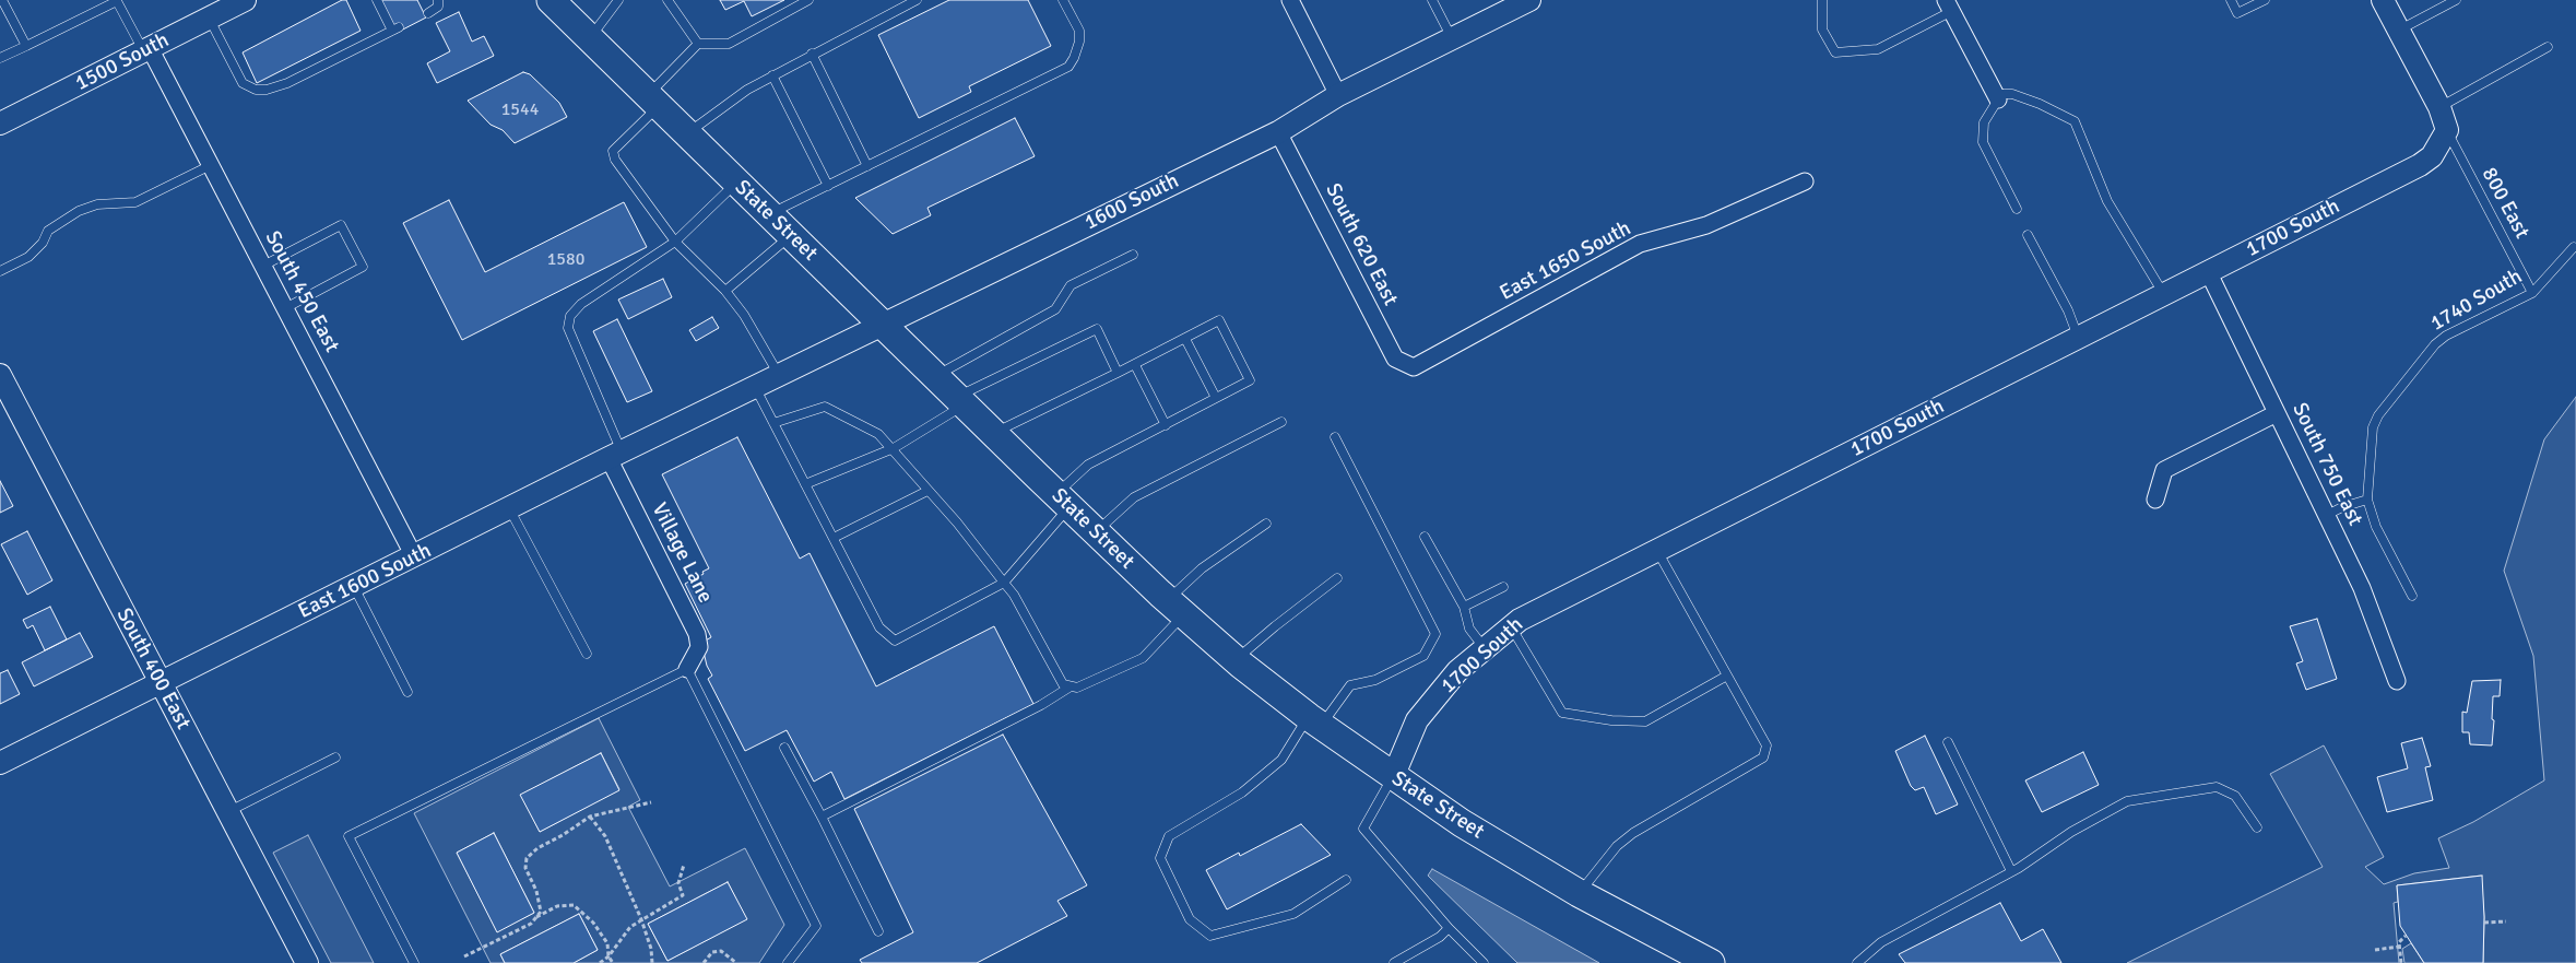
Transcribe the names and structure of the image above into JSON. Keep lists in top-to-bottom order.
{
  "streets": {
    "main road": ["State Street"],
    "street": [
      "1500 South",
      "1600 South",
      "1700 South",
      "South 620 East",
      "East 1650 South",
      "South 450 East",
      "South 750 East",
      "Village Lane",
      "East 1600 South",
      "South 400 East"
    ],
    "lane": ["800 East", "1740 South"]
  },
  "crossings": [
    ["1500 South", "South 450 East"],
    ["1600 South", "State Street"],
    ["1600 South", "South 620 East"],
    ["1600 South", "East 1600 South"],
    ["800 East", "1700 South"],
    ["800 East", "1740 South"],
    ["State Street", "1700 South"],
    ["1700 South", "South 750 East"],
    ["South 620 East", "East 1650 South"],
    ["South 450 East", "East 1600 South"],
    ["Village Lane", "East 1600 South"],
    ["East 1600 South", "South 400 East"]
  ],
  "house_numbers": ["1544", "1580"]
}
